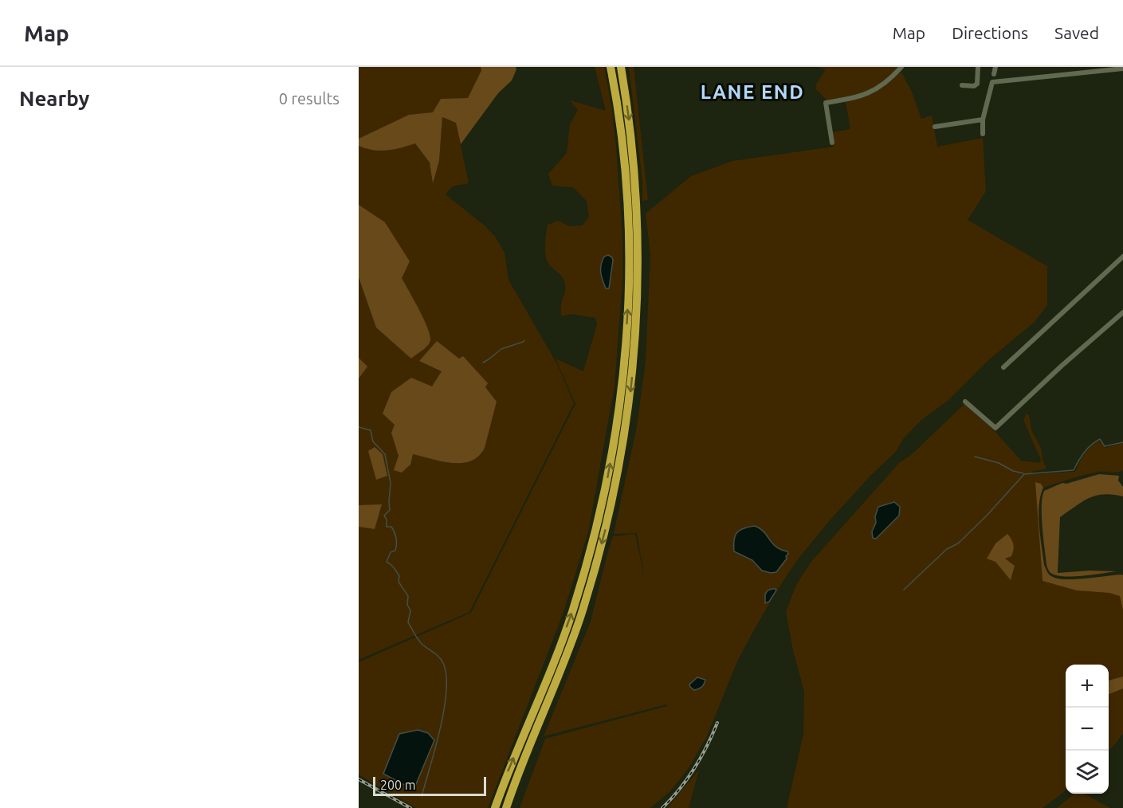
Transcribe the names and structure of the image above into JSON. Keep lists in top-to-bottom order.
{
  "districts": ["LANE END"],
  "scale_bar": "200 m",
  "page": {
    "header": "Map",
    "nav": ["Map", "Directions", "Saved"],
    "heading": ["Nearby", "0 results"],
    "map_buttons": ["+", "−"],
    "scale": "200 m"
  }
}
